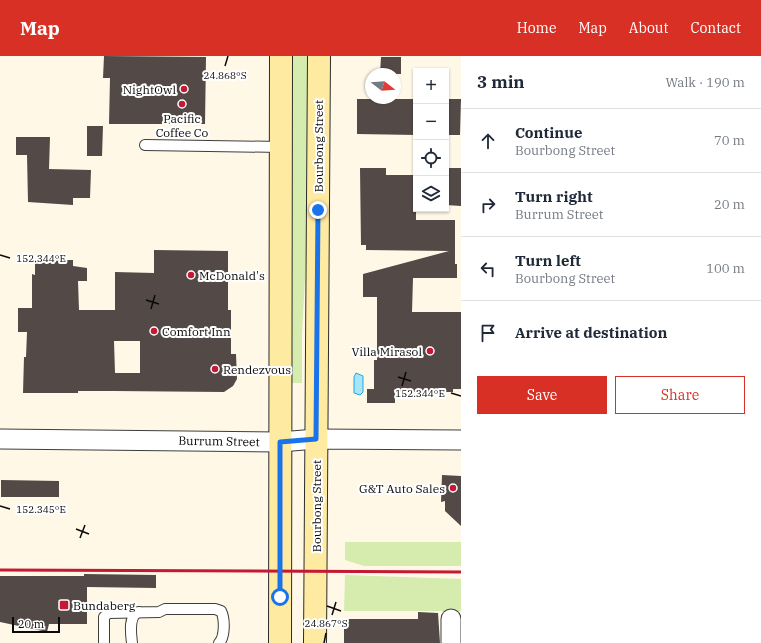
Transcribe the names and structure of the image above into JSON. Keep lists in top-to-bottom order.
{
  "streets": {
    "main road": ["Bourbong Street"],
    "street": ["Burrum Street"]
  },
  "crossings": [
    ["Bourbong Street", "Burrum Street"]
  ],
  "places": {
    "other": [
      "NightOwl",
      "Pacific Coffee Co",
      "McDonald's",
      "Comfort Inn",
      "Villa Mirasol",
      "Rendezvous",
      "G&T Auto Sales"
    ],
    "transit": ["Bundaberg"]
  },
  "scale_bar": "20 m",
  "north": "right",
  "page": {
    "header": "Map",
    "nav": [
      "Home",
      "Map",
      "About",
      "Contact"
    ],
    "heading": ["3 min", "Walk · 190 m"],
    "map_buttons": ["+", "−"],
    "list": [
      ["Continue", "Bourbong Street", "70 m"],
      ["Turn right", "Burrum Street", "20 m"],
      ["Turn left", "Bourbong Street", "100 m"],
      "Arrive at destination"
    ],
    "buttons": ["Save", "Share"],
    "scale": "20 m"
  },
  "coordinates": [
    "24.868°S",
    "152.344°E",
    "152.345°E",
    "24.867°S"
  ]
}
